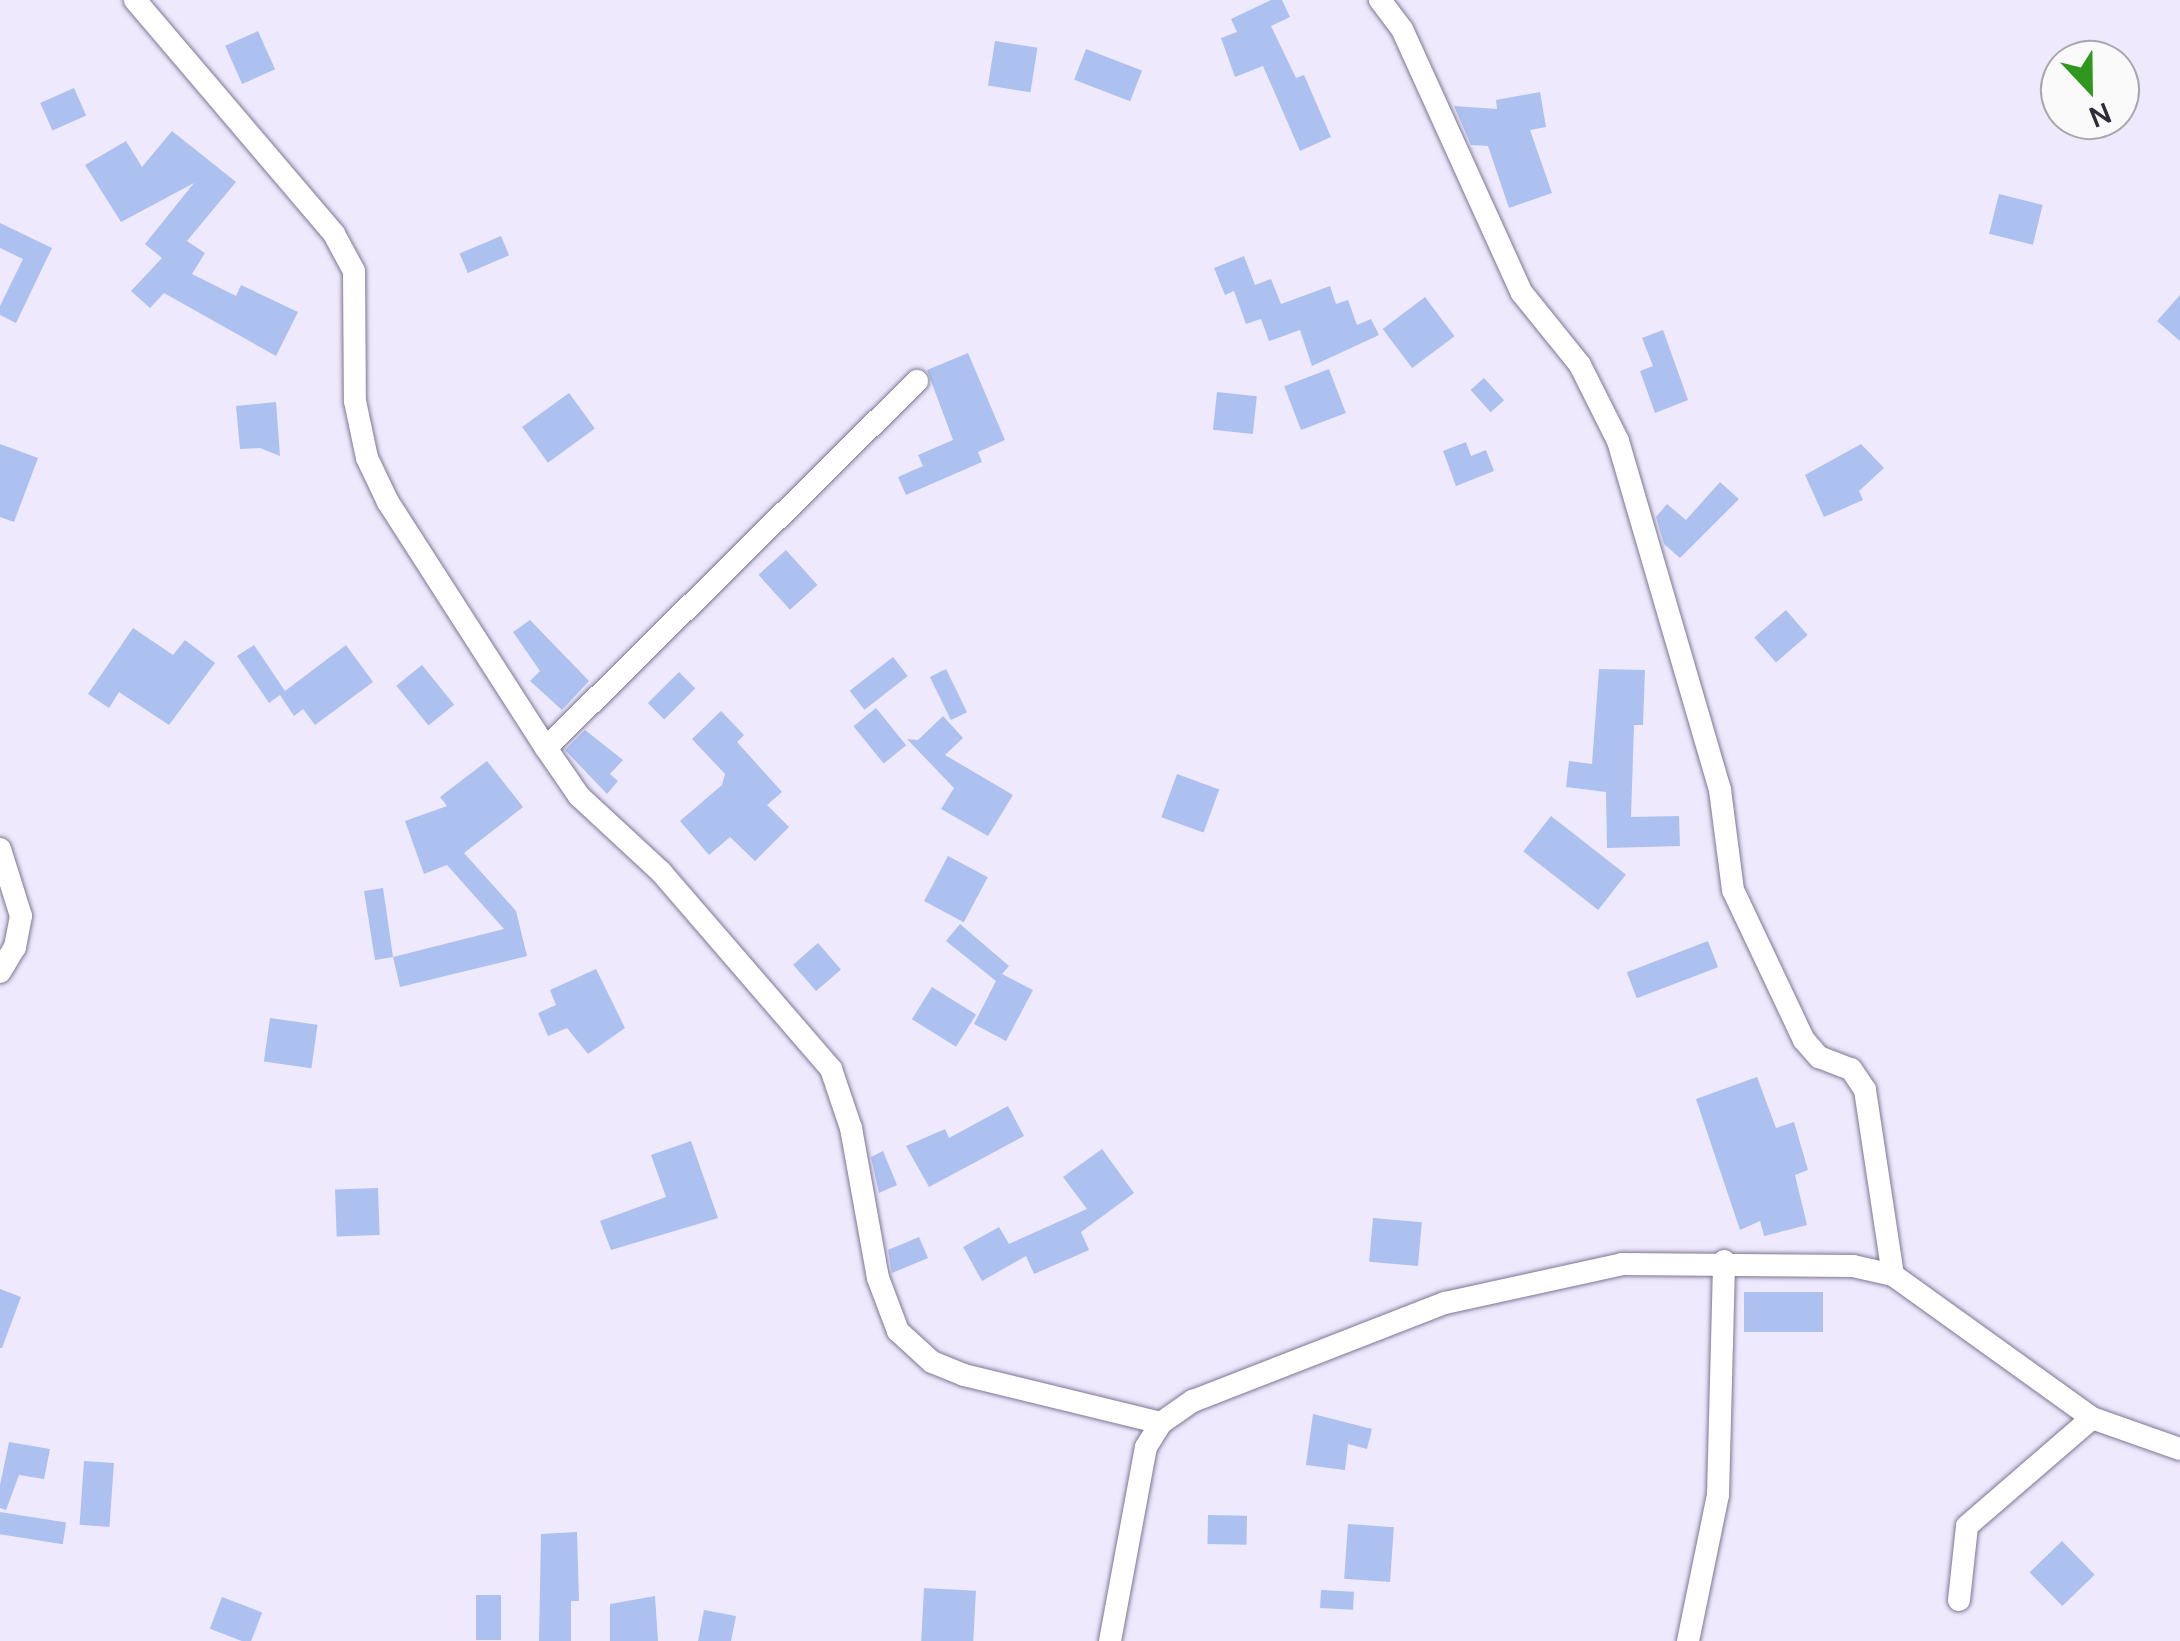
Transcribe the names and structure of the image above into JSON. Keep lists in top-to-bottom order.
{
  "north": "bottom"
}
